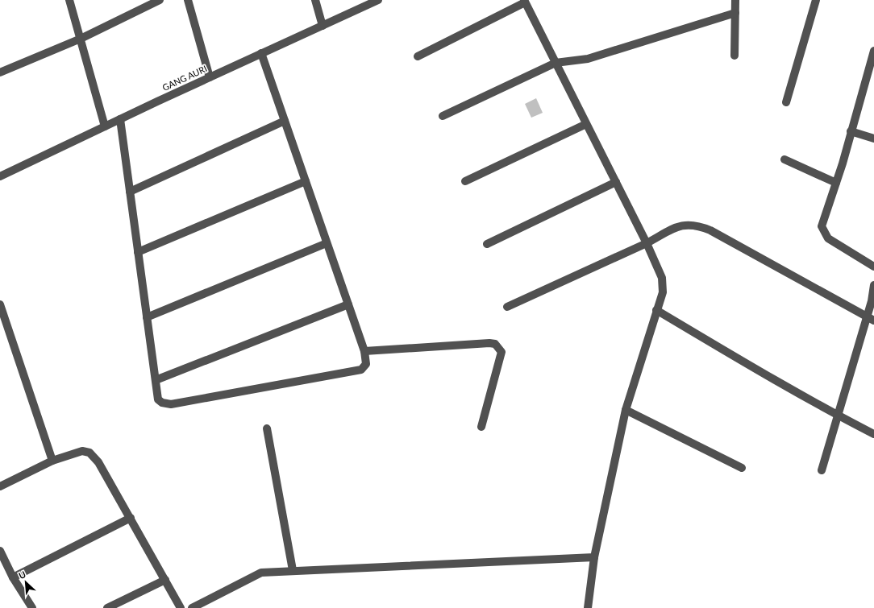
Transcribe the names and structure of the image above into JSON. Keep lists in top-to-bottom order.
{
  "streets": {
    "street": ["GANG AURI"]
  },
  "north": "top left"
}
